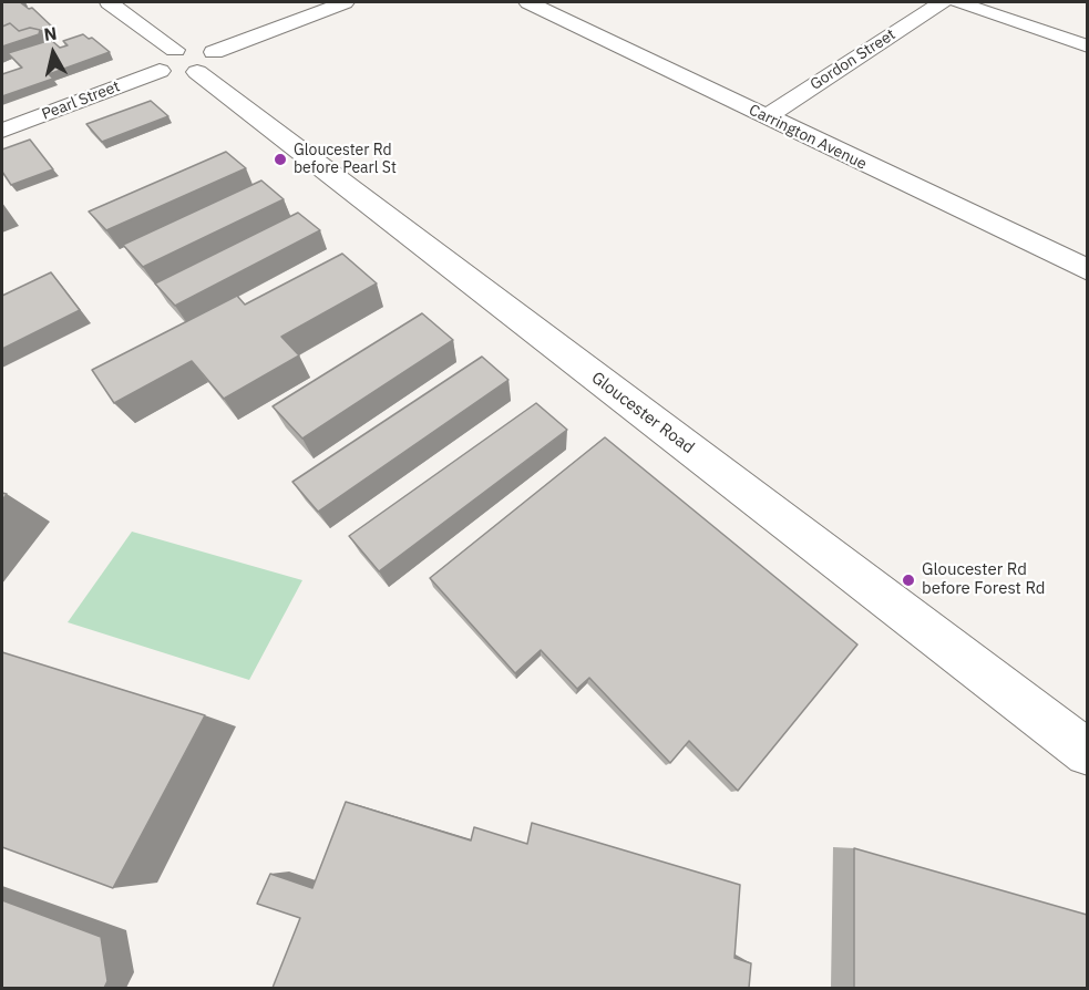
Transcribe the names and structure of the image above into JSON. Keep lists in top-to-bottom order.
{
  "streets": {
    "street": [
      "Gordon Street",
      "Pearl Street",
      "Carrington Avenue",
      "Gloucester Road"
    ]
  },
  "crossings": [
    ["Gordon Street", "Carrington Avenue"]
  ],
  "places": ["Gloucester Rd before Pearl St", "Gloucester Rd before Forest Rd"],
  "north": "top"
}
